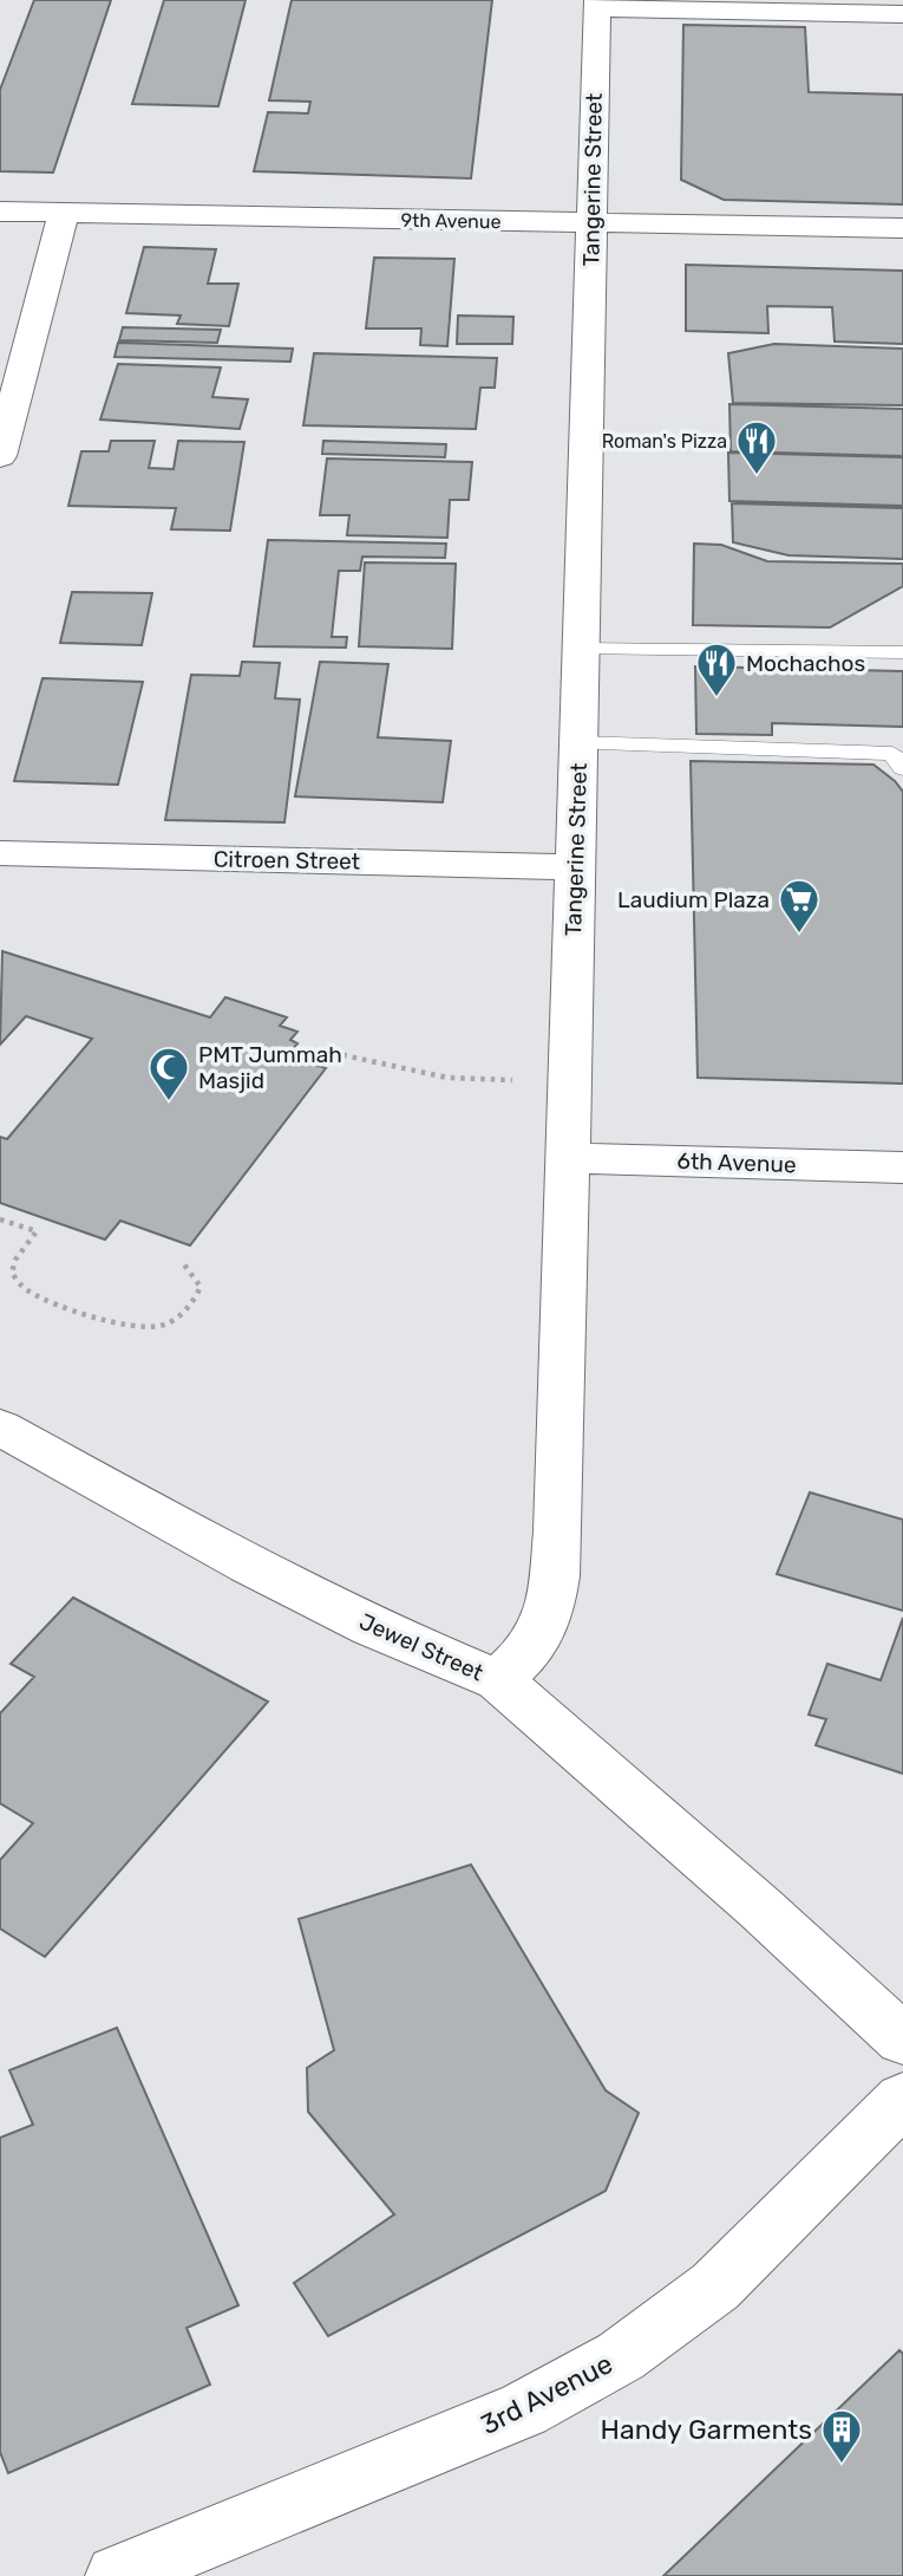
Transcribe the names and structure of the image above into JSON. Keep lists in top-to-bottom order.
{
  "streets": {
    "street": [
      "Tangerine Street",
      "9th Avenue",
      "Citroen Street",
      "6th Avenue",
      "Jewel Street",
      "3rd Avenue"
    ]
  },
  "crossings": [
    ["Tangerine Street", "9th Avenue"],
    ["Tangerine Street", "Citroen Street"],
    ["Tangerine Street", "6th Avenue"],
    ["Tangerine Street", "Jewel Street"]
  ],
  "places": {
    "restaurant": ["Roman's Pizza", "Mochachos"],
    "supermarket": ["Laudium Plaza"],
    "mosque": ["PMT Jummah Masjid"],
    "building": ["Handy Garments"]
  }
}
